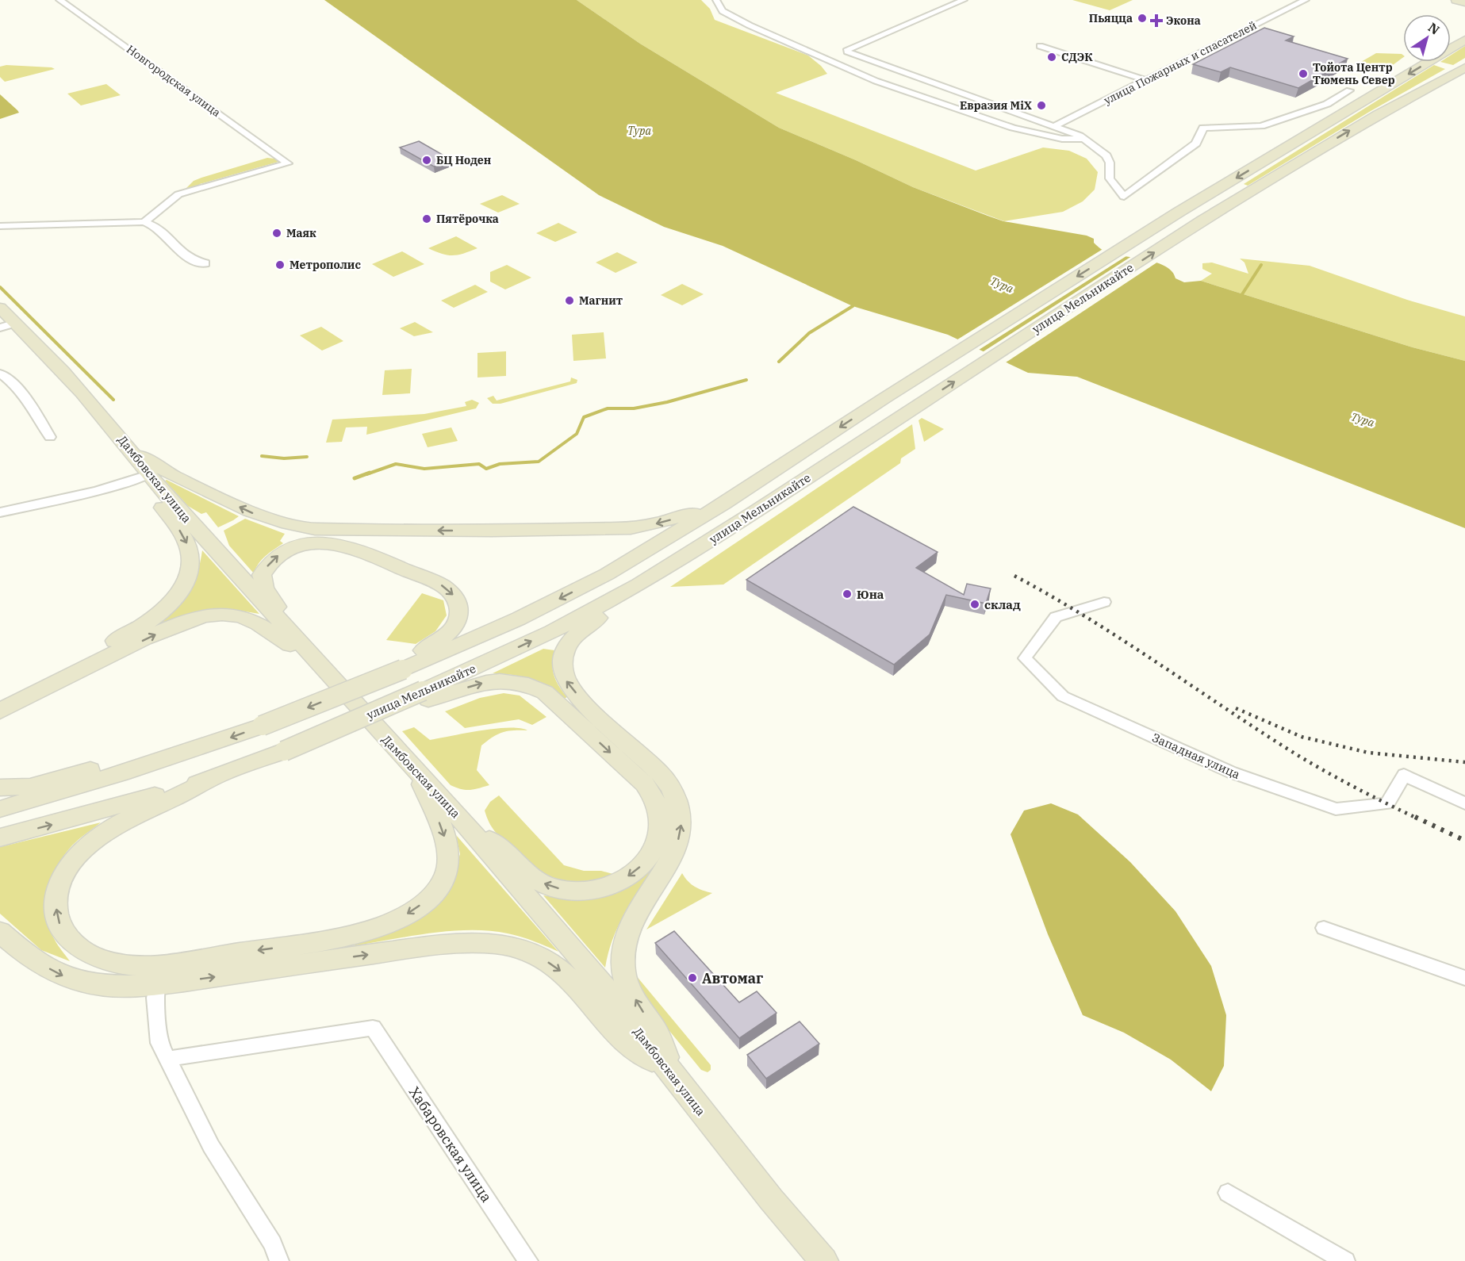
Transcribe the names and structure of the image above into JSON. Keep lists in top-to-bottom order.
{
  "streets": {
    "main road": ["улица Мельникайте", "Дамбовская улица"],
    "street": [
      "улица Пожарных и спасателей",
      "Новгородская улица",
      "Западная улица",
      "Хабаровская улица"
    ]
  },
  "water": ["Тура"],
  "places": {
    "other": [
      "Пьяцца",
      "СДЭК",
      "Тойота Центр Тюмень Север",
      "Евразия MiX",
      "БЦ Ноден",
      "Пятёрочка",
      "Маяк",
      "Метрополис",
      "Магнит",
      "Юна",
      "склад",
      "Автомаг"
    ],
    "health": ["Экона"]
  },
  "north": "top right"
}
